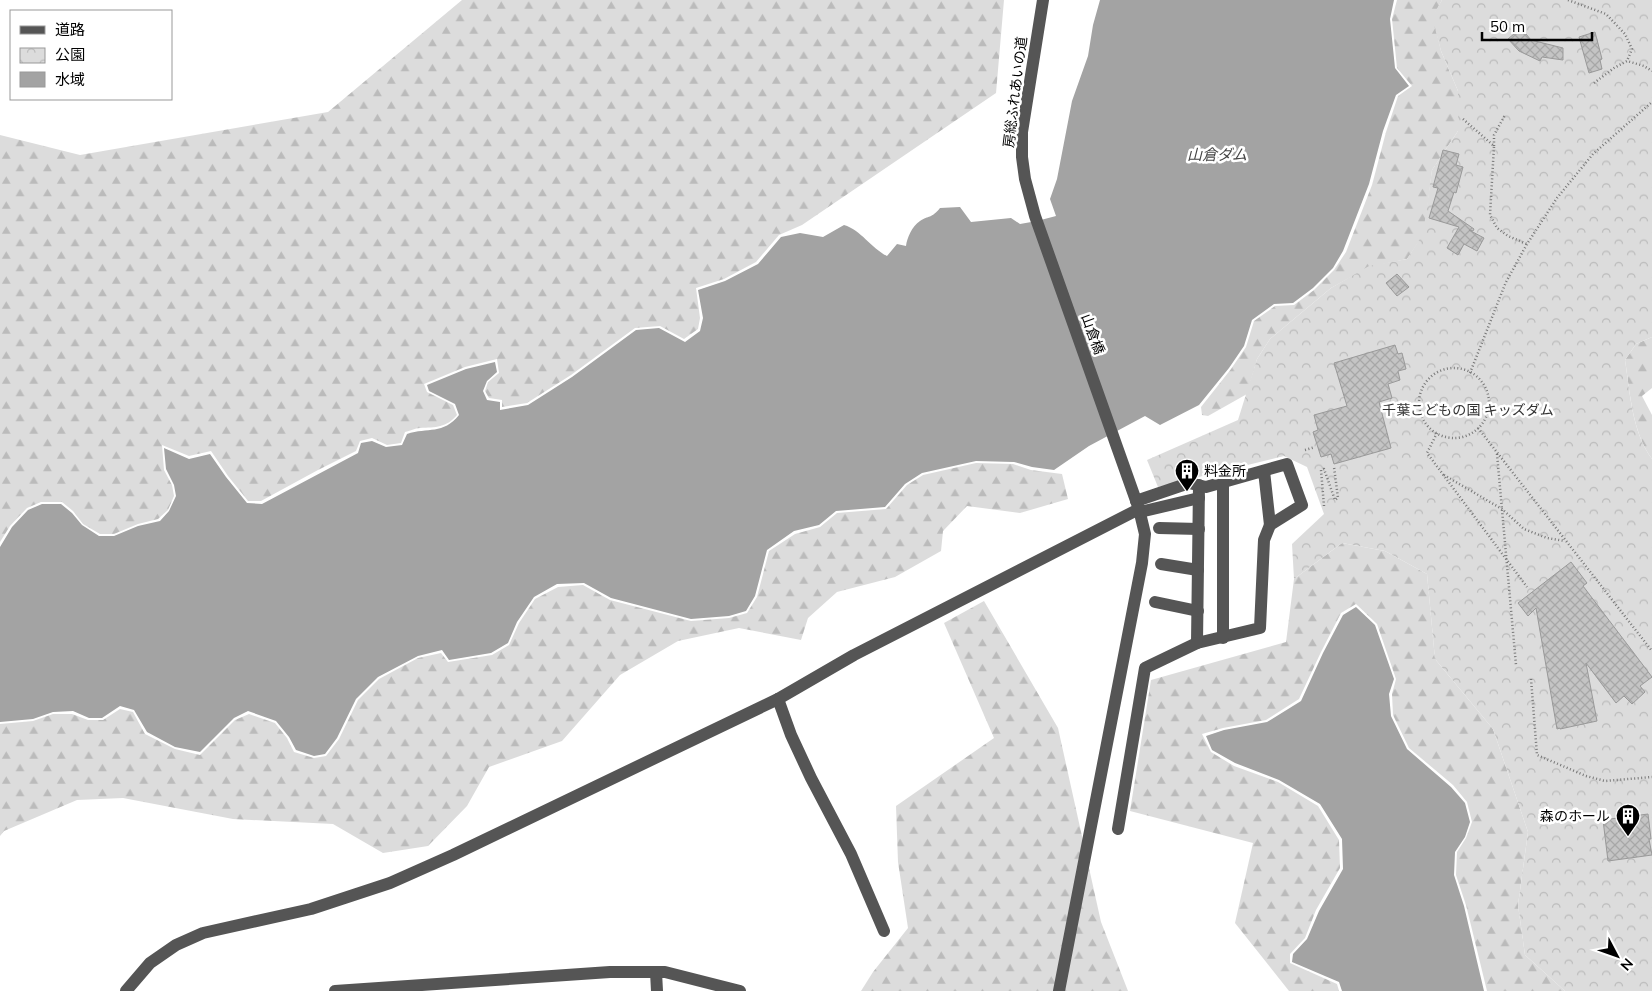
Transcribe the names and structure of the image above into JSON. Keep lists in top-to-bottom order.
{
  "streets": {
    "street": ["房総ふれあいの道", "山倉橋"]
  },
  "crossings": [
    ["房総ふれあいの道", "山倉橋"]
  ],
  "water": ["山倉ダム"],
  "parks": ["千葉こどもの国 キッズダム"],
  "places": {
    "building": ["料金所", "森のホール"]
  },
  "legend": ["道路", "公園", "水域"],
  "scale_bar": "50 m",
  "north": "bottom right"
}
